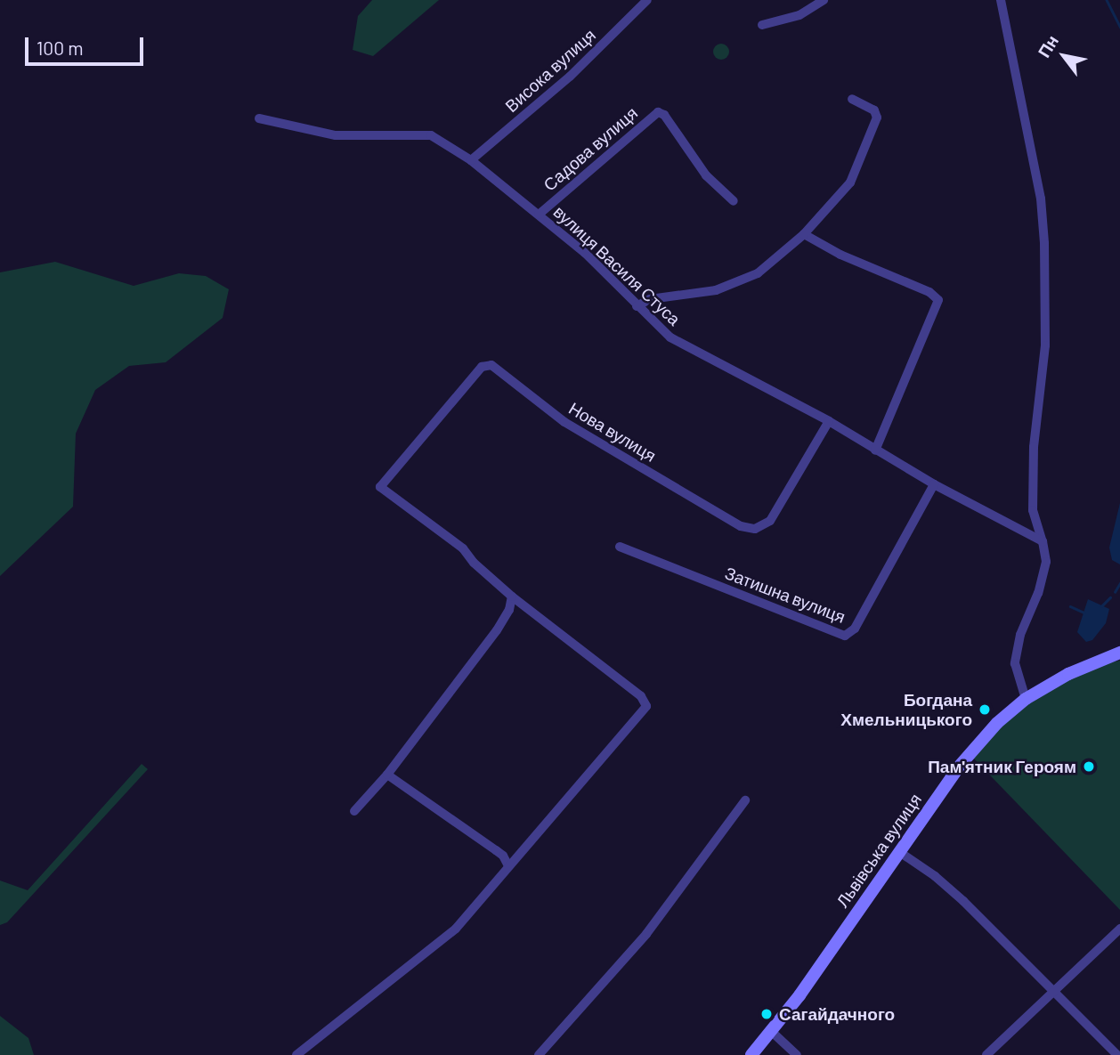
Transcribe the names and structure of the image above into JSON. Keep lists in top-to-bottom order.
{
  "streets": {
    "main road": ["Львівська вулиця"],
    "street": [
      "Висока вулиця",
      "Садова вулиця",
      "вулиця Василя Стуса",
      "Нова вулиця",
      "Затишна вулиця"
    ]
  },
  "crossings": [
    ["Висока вулиця", "вулиця Василя Стуса"],
    ["Садова вулиця", "вулиця Василя Стуса"],
    ["вулиця Василя Стуса", "Нова вулиця"],
    ["вулиця Василя Стуса", "Затишна вулиця"]
  ],
  "places": ["Богдана Хмельницького", "Пам'ятник Героям", "Сагайдачного"],
  "scale_bar": "100 m",
  "north": "top left"
}
